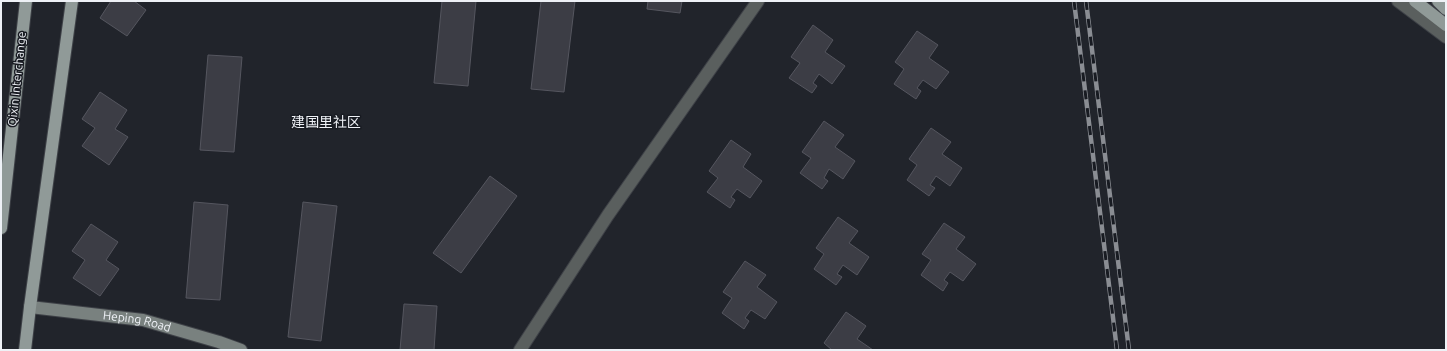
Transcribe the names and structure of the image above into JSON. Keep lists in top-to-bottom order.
{
  "streets": {
    "main road": ["Qixin Interchange"],
    "street": ["Heping Road"]
  },
  "districts": ["建国里社区"]
}
